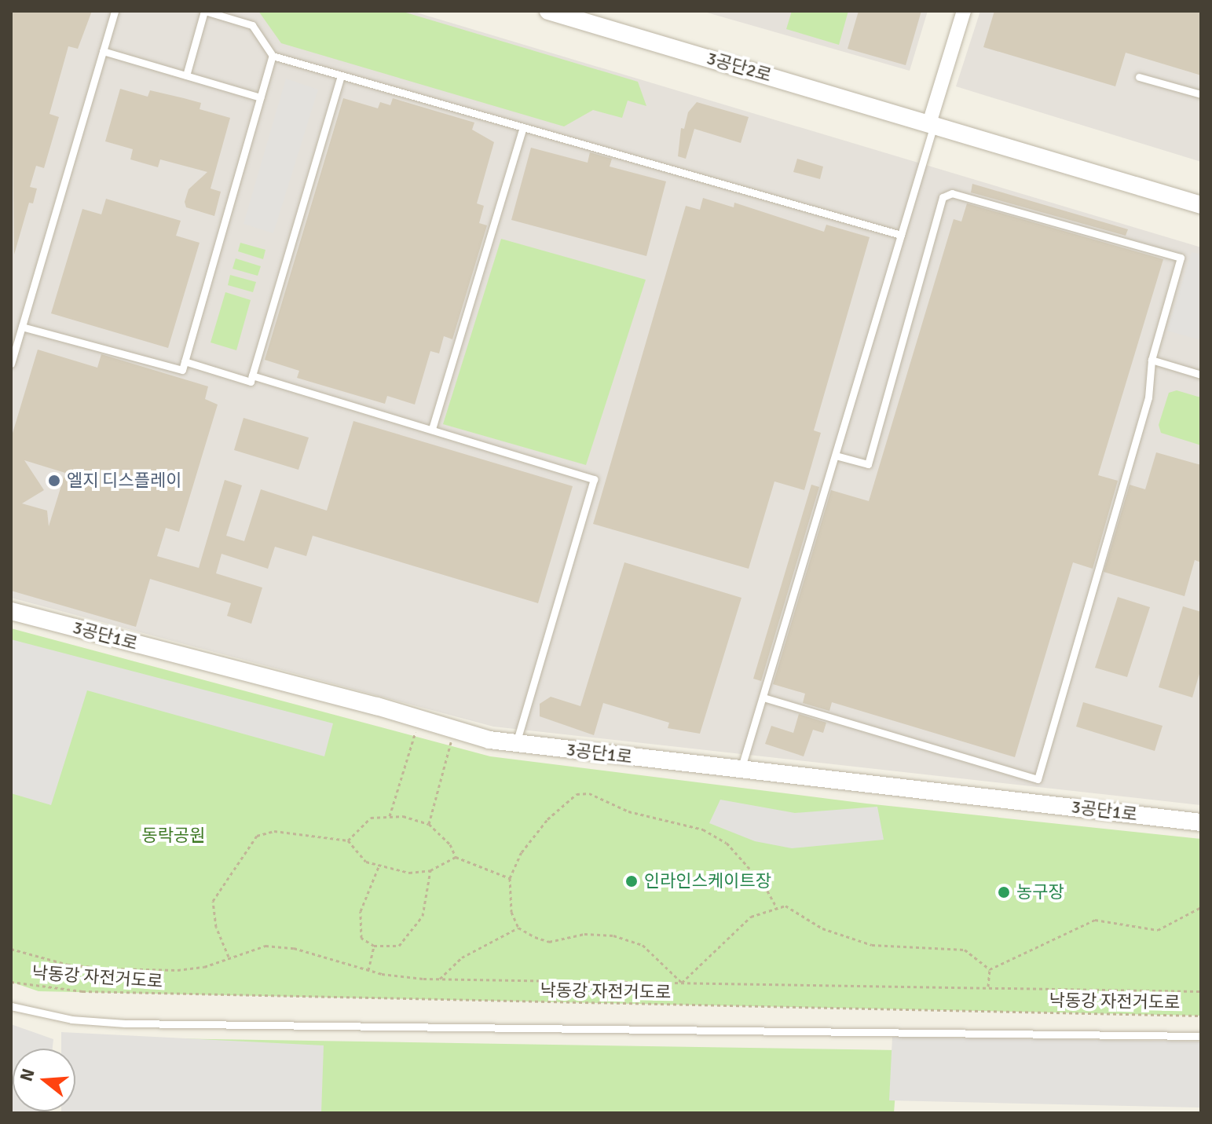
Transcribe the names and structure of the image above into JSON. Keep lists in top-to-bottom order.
{
  "streets": {
    "street": ["3공단2로", "3공단1로"],
    "path": ["낙동강 자전거도로"]
  },
  "parks": ["동락공원"],
  "places": ["엘지 디스플레이", "인라인스케이트장", "농구장"],
  "north": "left"
}
